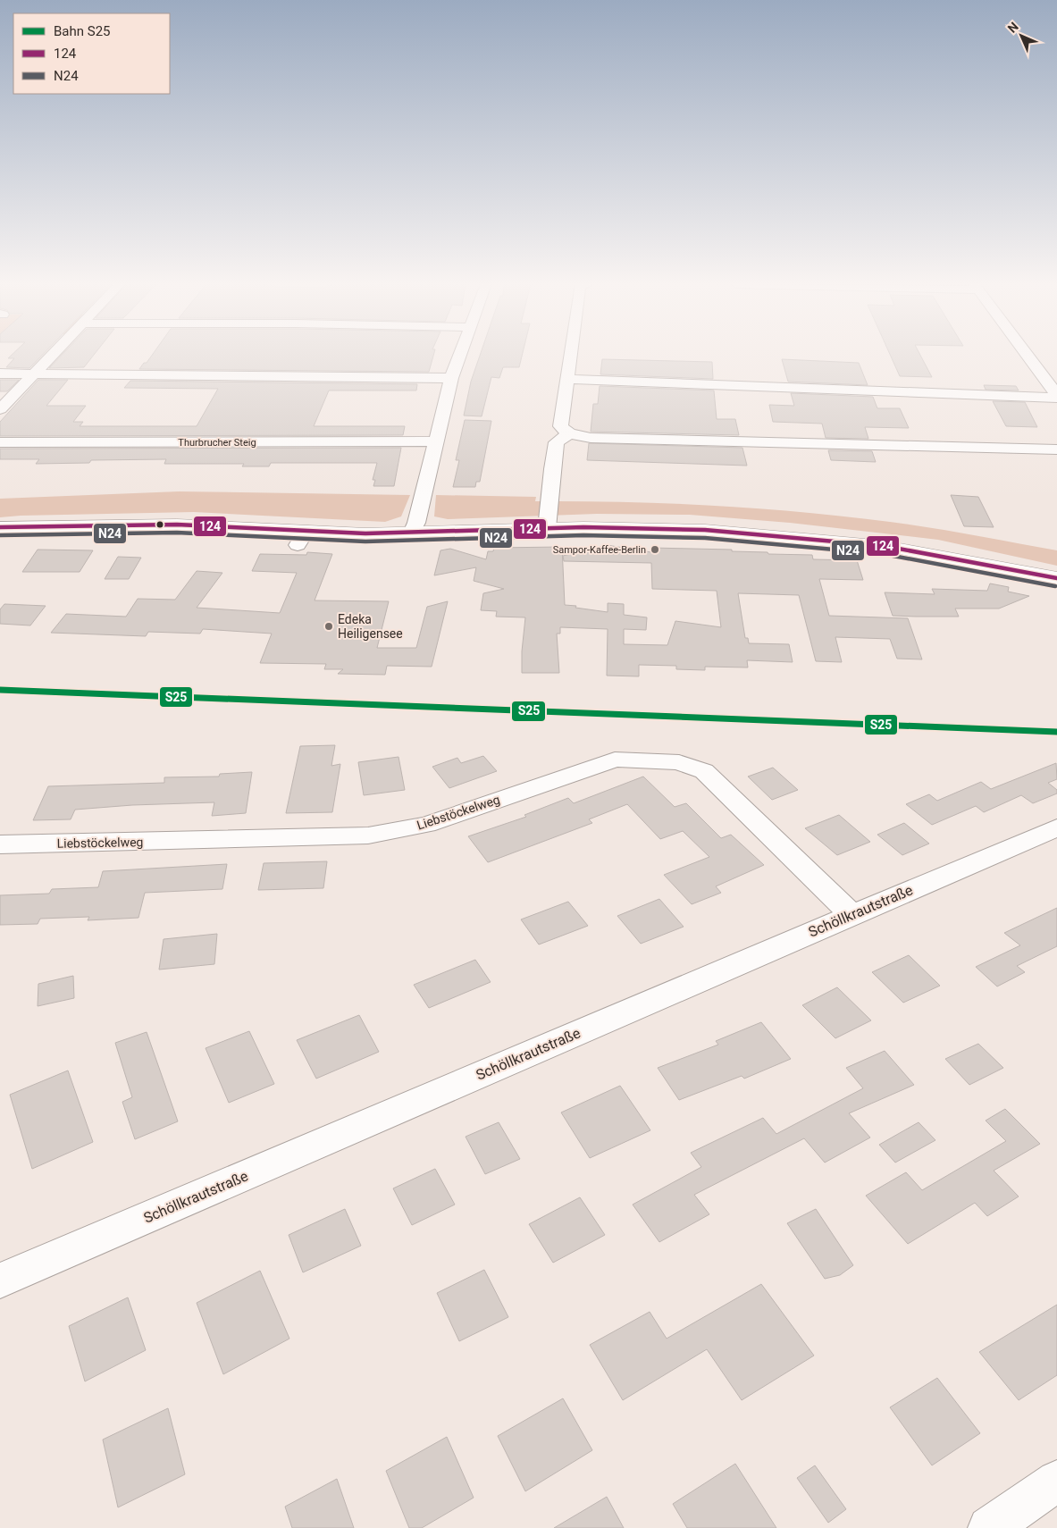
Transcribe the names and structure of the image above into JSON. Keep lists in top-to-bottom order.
{
  "streets": {
    "street": ["Thurbrucher Steig", "Liebstöckelweg", "Schöllkrautstraße"]
  },
  "crossings": [
    ["Liebstöckelweg", "Schöllkrautstraße"]
  ],
  "places": ["Sampor-Kaffee-Berlin", "Edeka Heiligensee"],
  "lines": ["transit line 124", "transit line N24", "rail line S25"],
  "legend": ["Bahn S25", "124", "N24"],
  "north": "top left"
}
